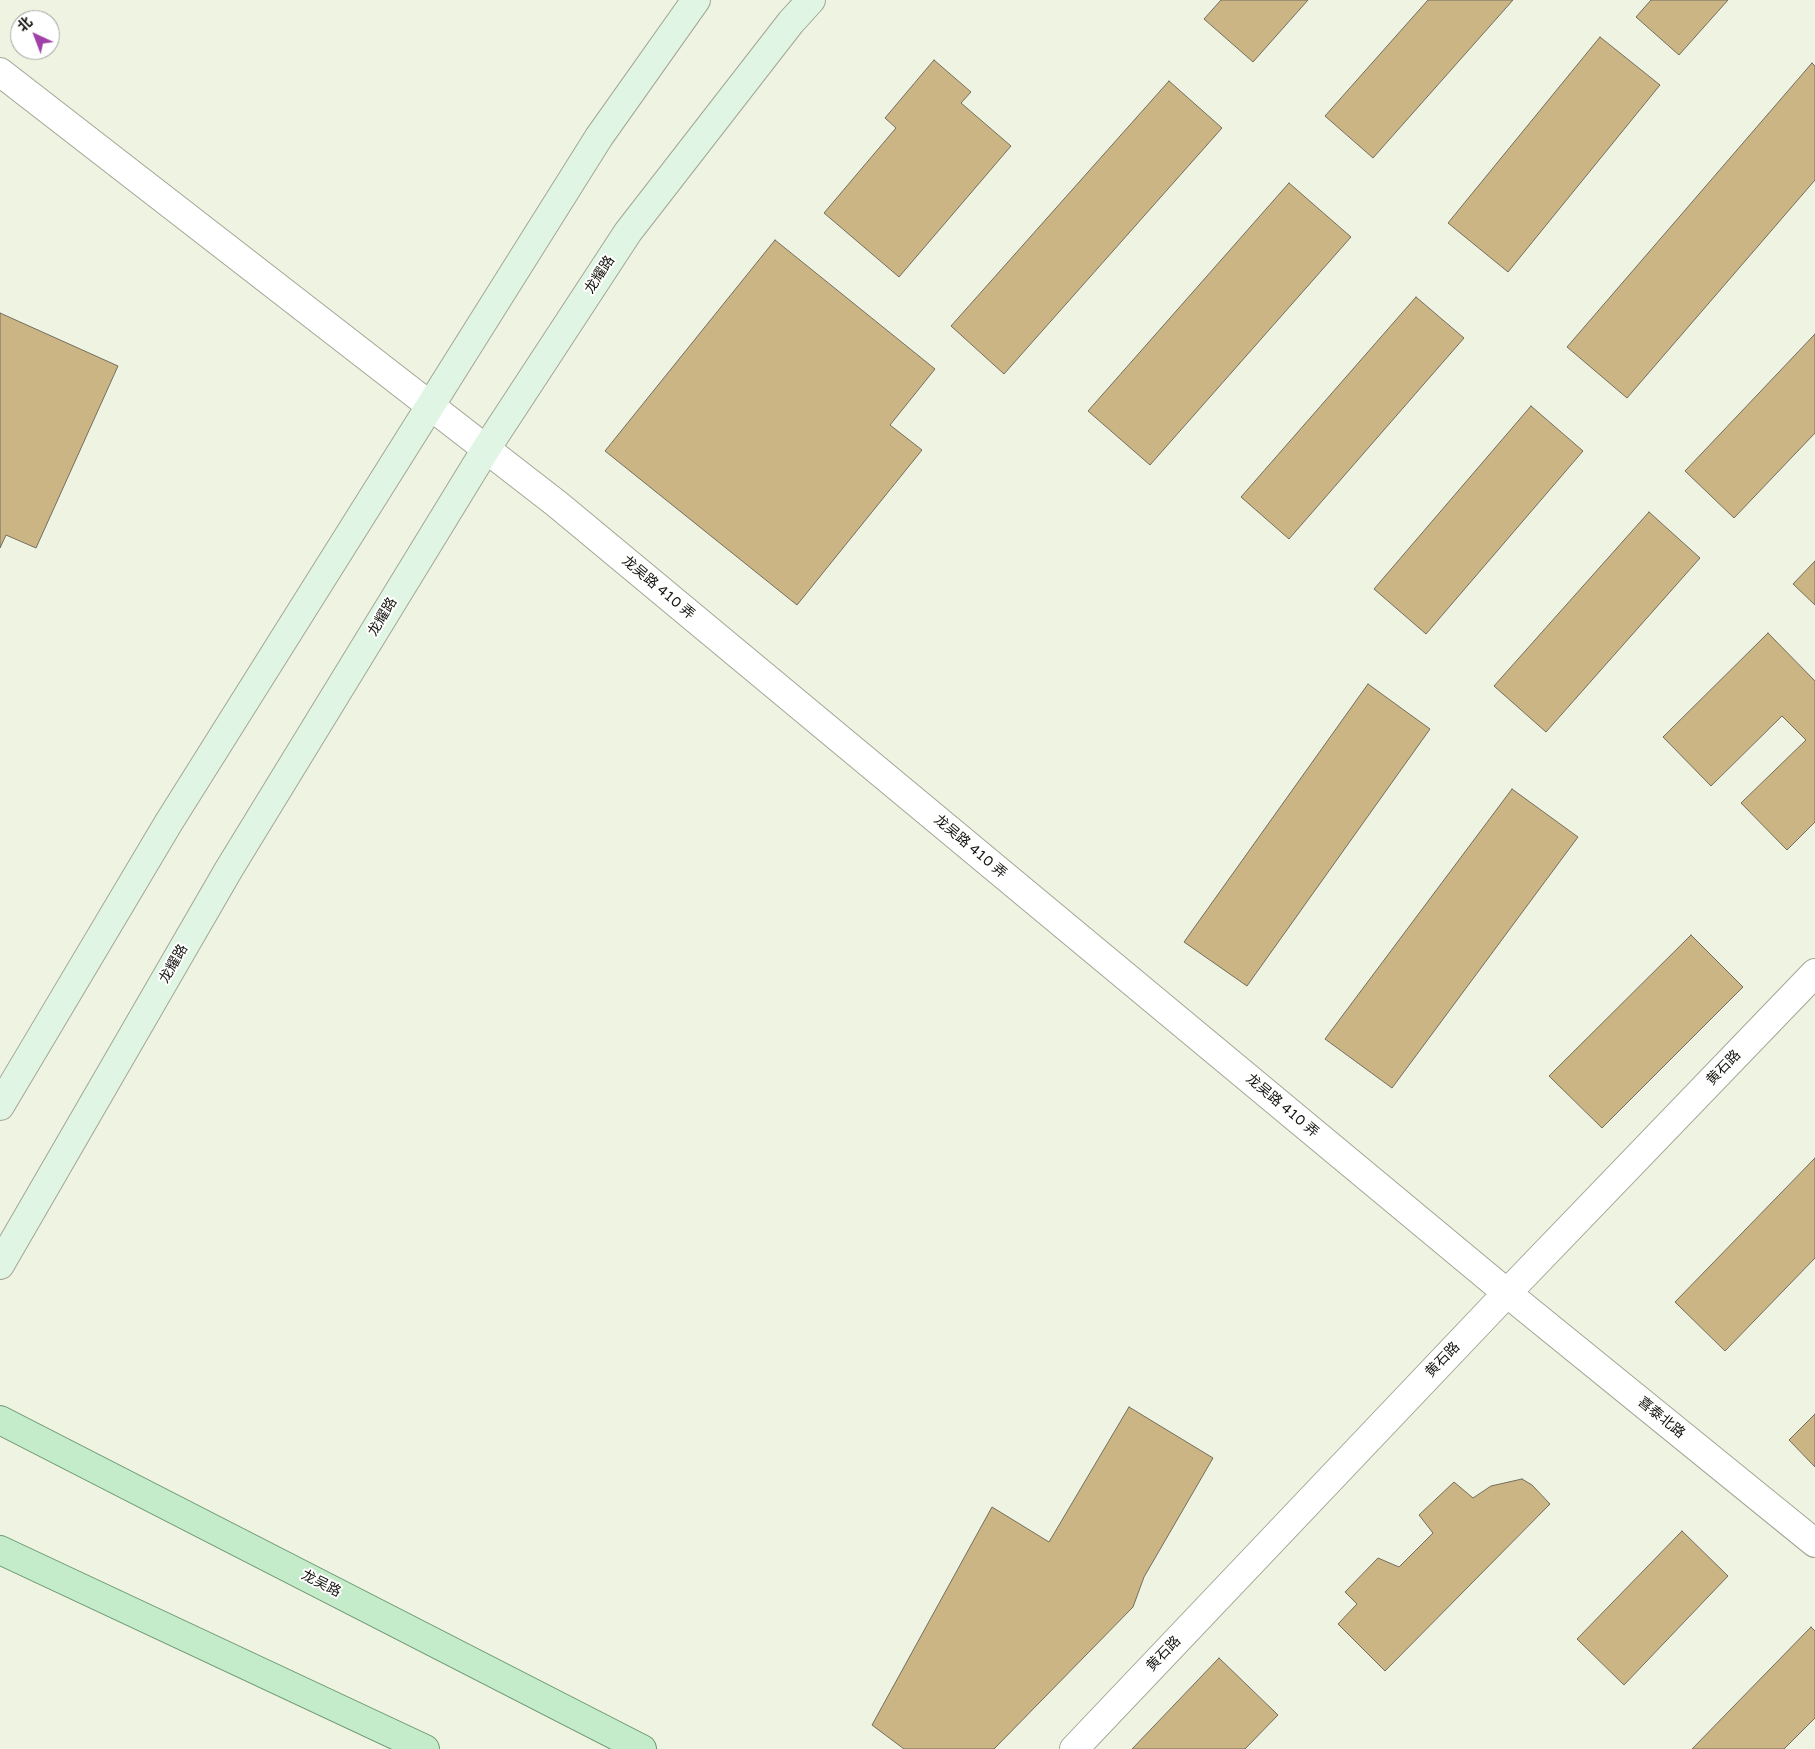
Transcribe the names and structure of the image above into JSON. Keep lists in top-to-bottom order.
{
  "streets": {
    "main road": ["龙耀路", "龙吴路"],
    "street": ["龙吴路 410 弄", "黄石路", "喜泰北路"]
  },
  "crossings": [
    ["龙耀路", "龙吴路 410 弄"],
    ["龙吴路 410 弄", "黄石路"],
    ["龙吴路 410 弄", "喜泰北路"],
    ["黄石路", "喜泰北路"]
  ],
  "north": "top left"
}
